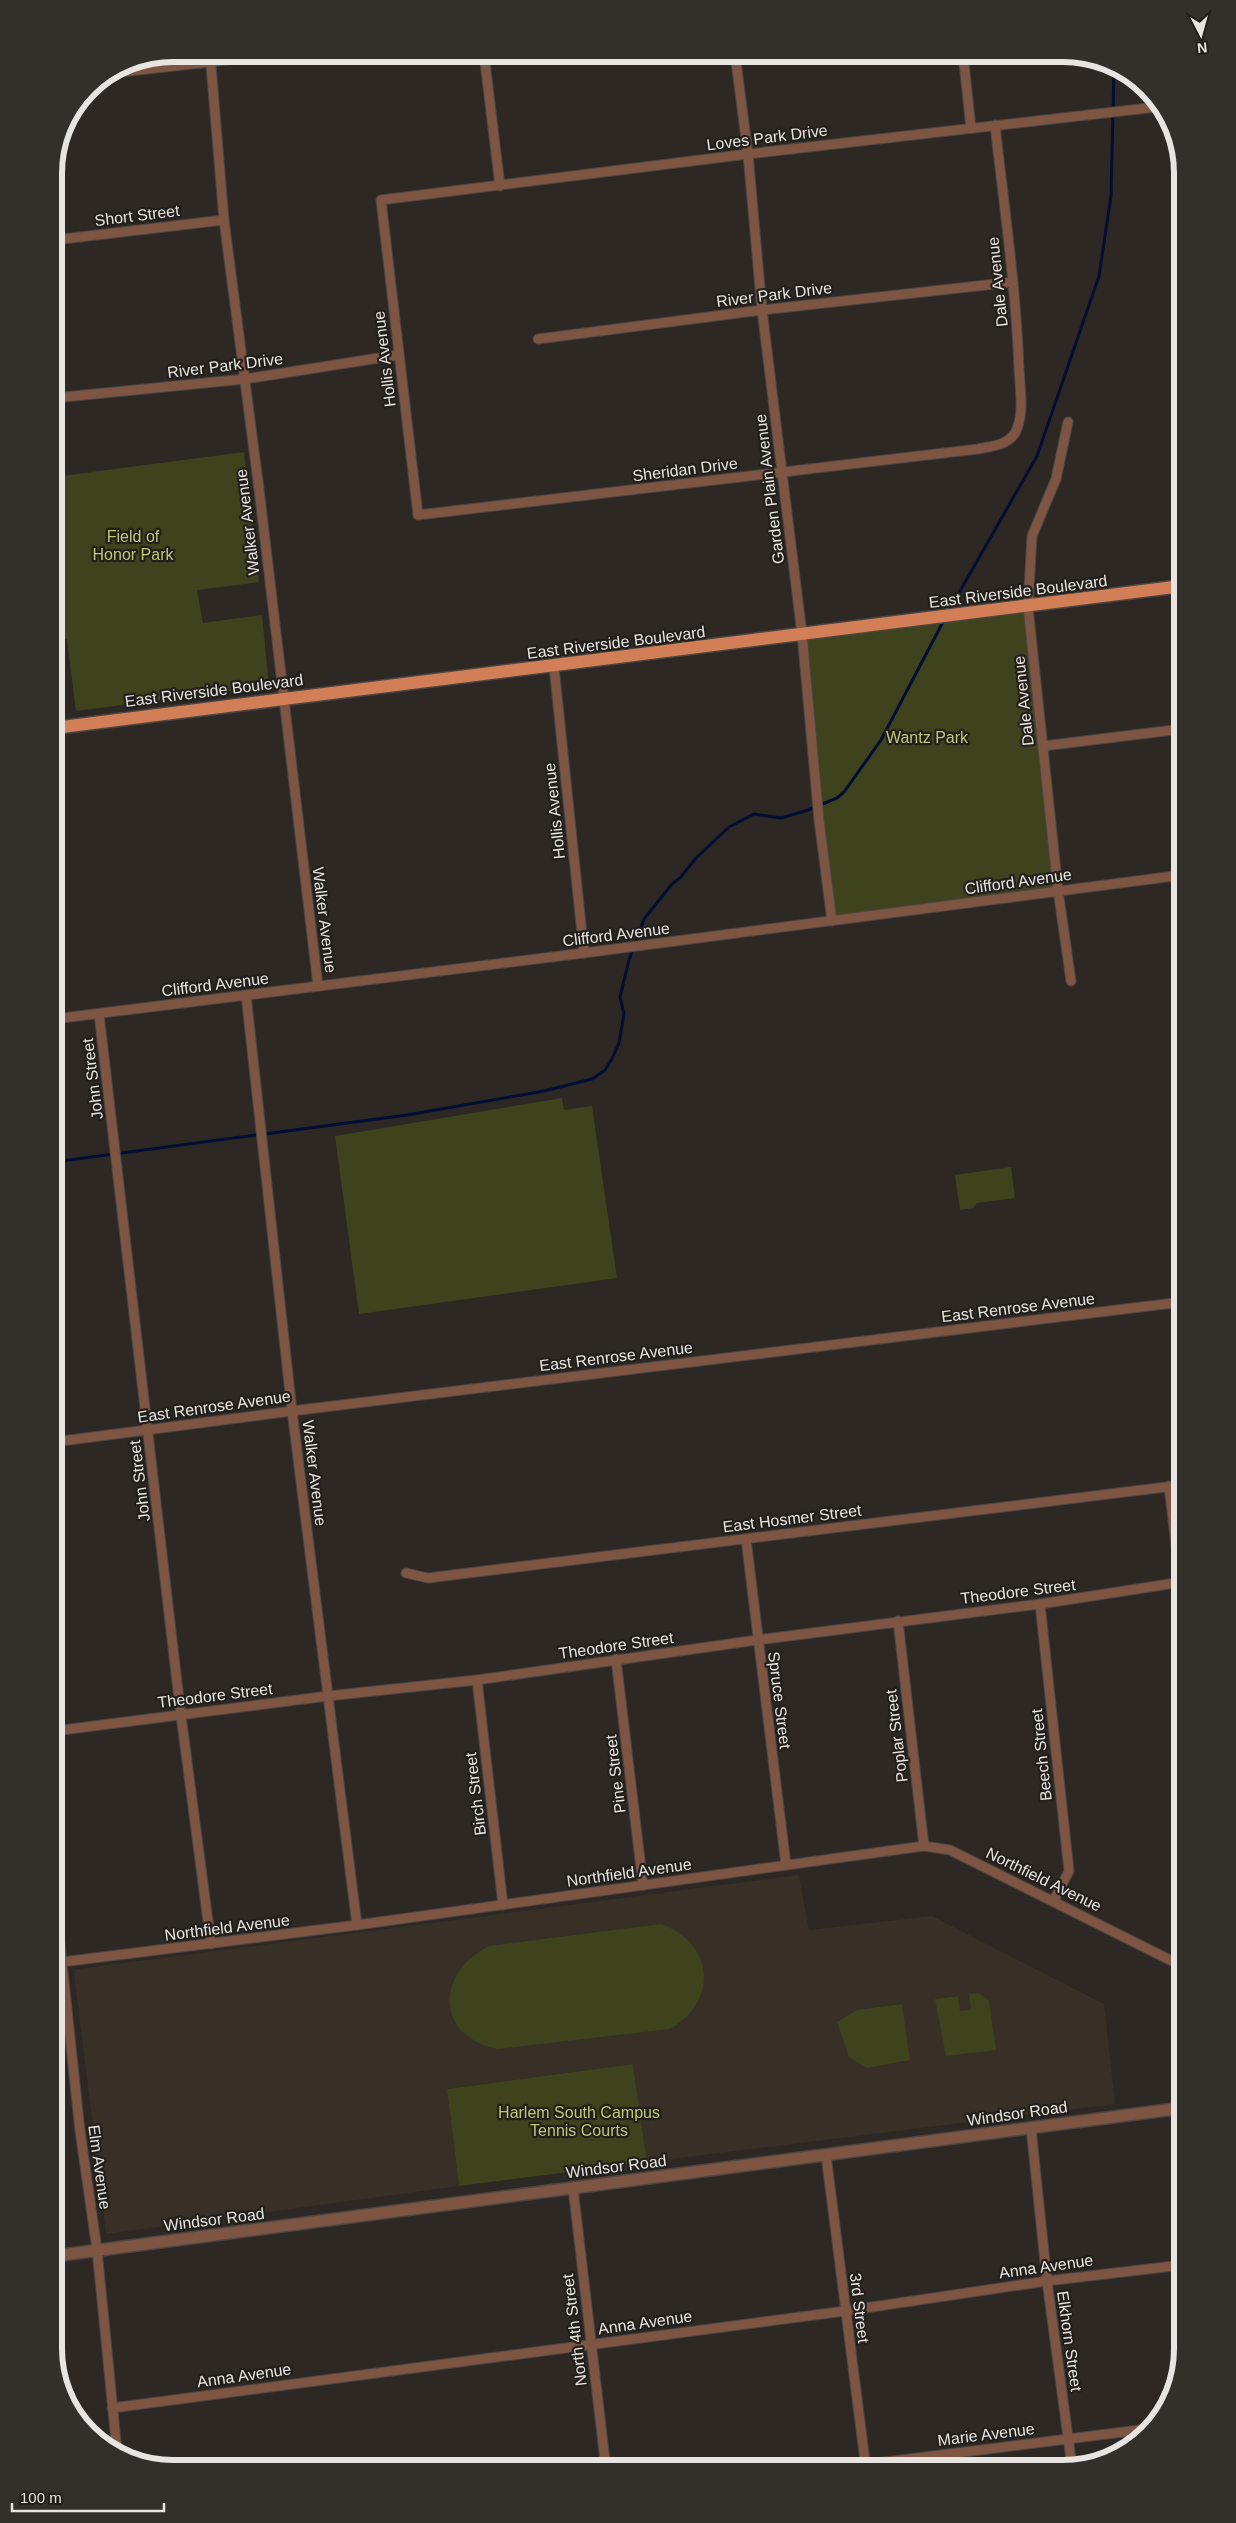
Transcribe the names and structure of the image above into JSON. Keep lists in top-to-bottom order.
{
  "streets": {
    "main road": ["East Riverside Boulevard"],
    "street": [
      "Loves Park Drive",
      "Short Street",
      "Dale Avenue",
      "River Park Drive",
      "Hollis Avenue",
      "Sheridan Drive",
      "Garden Plain Avenue",
      "Walker Avenue",
      "Clifford Avenue",
      "John Street",
      "East Renrose Avenue",
      "East Hosmer Street",
      "Theodore Street",
      "Spruce Street",
      "Poplar Street",
      "Beech Street",
      "Pine Street",
      "Birch Street",
      "Northfield Avenue",
      "Windsor Road",
      "Elm Avenue",
      "Anna Avenue",
      "3rd Street",
      "North 4th Street",
      "Elkhorn Street",
      "Marie Avenue"
    ]
  },
  "crossings": [
    ["Loves Park Drive", "Dale Avenue"],
    ["Loves Park Drive", "Hollis Avenue"],
    ["Loves Park Drive", "Garden Plain Avenue"],
    ["Short Street", "Walker Avenue"],
    ["Dale Avenue", "River Park Drive"],
    ["Dale Avenue", "Sheridan Drive"],
    ["Dale Avenue", "East Riverside Boulevard"],
    ["Dale Avenue", "Clifford Avenue"],
    ["River Park Drive", "Hollis Avenue"],
    ["River Park Drive", "Garden Plain Avenue"],
    ["River Park Drive", "Walker Avenue"],
    ["Hollis Avenue", "Sheridan Drive"],
    ["Hollis Avenue", "East Riverside Boulevard"],
    ["Hollis Avenue", "Clifford Avenue"],
    ["Sheridan Drive", "Garden Plain Avenue"],
    ["Garden Plain Avenue", "East Riverside Boulevard"],
    ["Garden Plain Avenue", "Clifford Avenue"],
    ["Walker Avenue", "East Riverside Boulevard"],
    ["Walker Avenue", "Clifford Avenue"],
    ["Walker Avenue", "East Renrose Avenue"],
    ["Walker Avenue", "Theodore Street"],
    ["Walker Avenue", "Northfield Avenue"],
    ["Clifford Avenue", "John Street"],
    ["John Street", "East Renrose Avenue"],
    ["John Street", "Theodore Street"],
    ["John Street", "Northfield Avenue"],
    ["East Hosmer Street", "Spruce Street"],
    ["Theodore Street", "Spruce Street"],
    ["Theodore Street", "Poplar Street"],
    ["Theodore Street", "Beech Street"],
    ["Theodore Street", "Pine Street"],
    ["Theodore Street", "Birch Street"],
    ["Spruce Street", "Northfield Avenue"],
    ["Poplar Street", "Northfield Avenue"],
    ["Beech Street", "Northfield Avenue"],
    ["Pine Street", "Northfield Avenue"],
    ["Birch Street", "Northfield Avenue"],
    ["Windsor Road", "Elm Avenue"],
    ["Windsor Road", "3rd Street"],
    ["Windsor Road", "North 4th Street"],
    ["Windsor Road", "Elkhorn Street"],
    ["Elm Avenue", "Anna Avenue"],
    ["Anna Avenue", "3rd Street"],
    ["Anna Avenue", "North 4th Street"],
    ["Anna Avenue", "Elkhorn Street"],
    ["Elkhorn Street", "Marie Avenue"]
  ],
  "parks": ["Field of Honor Park", "Wantz Park", "Harlem South Campus Tennis Courts"],
  "scale_bar": "100 m",
  "north": "bottom"
}
